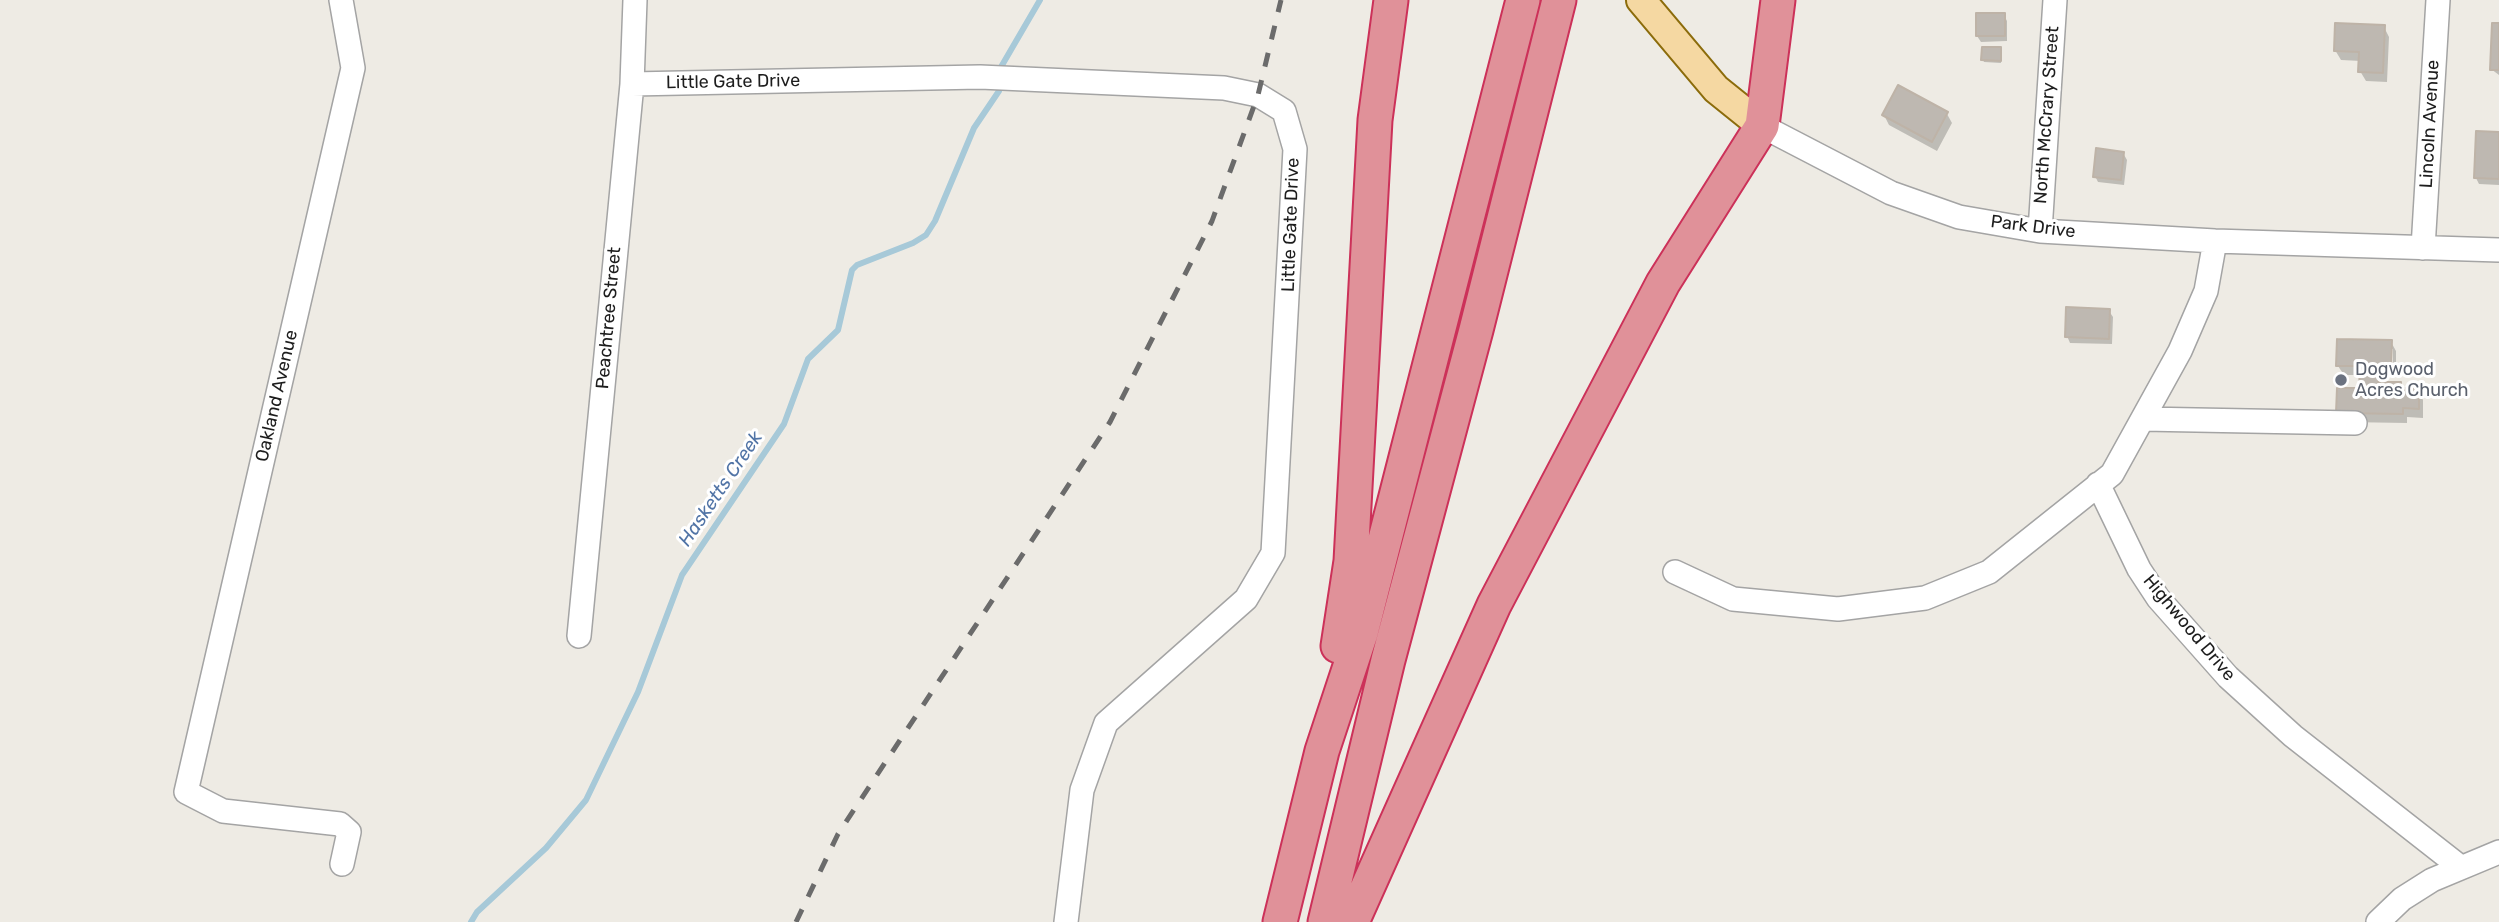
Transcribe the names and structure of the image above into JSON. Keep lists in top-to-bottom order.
{
  "streets": {
    "main road": ["Park Drive"],
    "street": [
      "Little Gate Drive",
      "North McCrary Street",
      "Lincoln Avenue",
      "Peachtree Street",
      "Oakland Avenue",
      "Highwood Drive"
    ]
  },
  "crossings": [
    ["Little Gate Drive", "Peachtree Street"],
    ["North McCrary Street", "Park Drive"],
    ["Lincoln Avenue", "Park Drive"]
  ],
  "water": ["Hasketts Creek"],
  "places": ["Dogwood Acres Church"]
}
